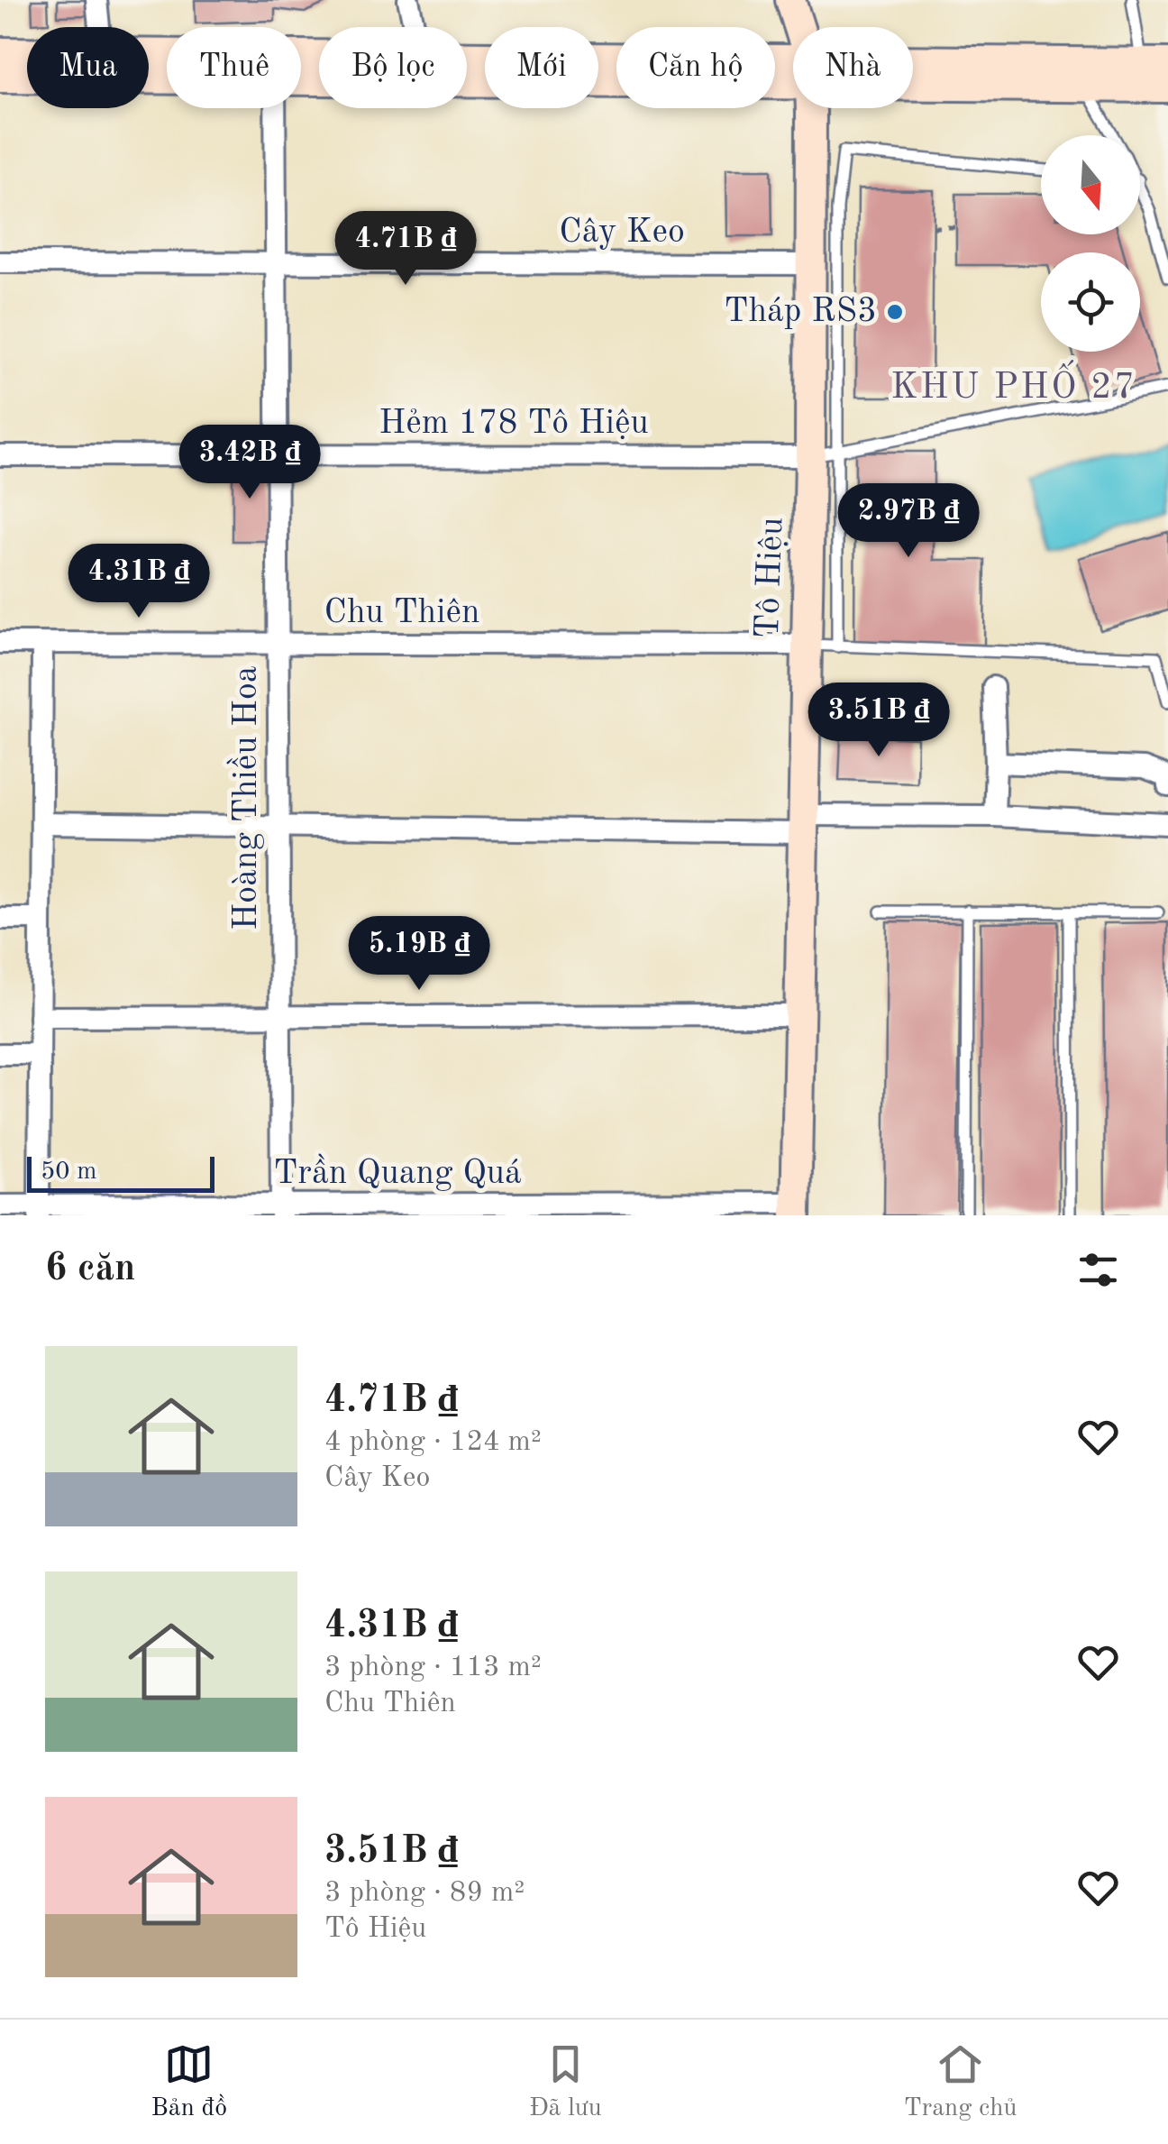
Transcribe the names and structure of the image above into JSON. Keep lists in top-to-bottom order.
{
  "streets": {
    "main road": ["Tô Hiệu"],
    "street": [
      "Cây Keo",
      "Hẻm 178 Tô Hiệu",
      "Chu Thiên",
      "Hoàng Thiều Hoa",
      "Trần Quang Quá"
    ]
  },
  "crossings": [
    ["Cây Keo", "Tô Hiệu"],
    ["Cây Keo", "Hoàng Thiều Hoa"],
    ["Hẻm 178 Tô Hiệu", "Tô Hiệu"],
    ["Hẻm 178 Tô Hiệu", "Hoàng Thiều Hoa"],
    ["Tô Hiệu", "Chu Thiên"],
    ["Tô Hiệu", "Trần Quang Quá"],
    ["Chu Thiên", "Hoàng Thiều Hoa"],
    ["Hoàng Thiều Hoa", "Trần Quang Quá"]
  ],
  "districts": ["KHU PHỐ 27"],
  "places": ["Tháp RS3"],
  "scale_bar": "50 m",
  "north": "bottom",
  "page": {
    "chip": [
      "Mua",
      "Thuê",
      "Bộ lọc",
      "Mới",
      "Căn hộ",
      "Nhà"
    ],
    "price": [
      "4.71B ₫",
      "3.42B ₫",
      "2.97B ₫",
      "4.31B ₫",
      "3.51B ₫",
      "5.19B ₫"
    ],
    "scale": "50 m",
    "heading": "6 căn",
    "list": [
      {
        "name": "4.71B ₫",
        "note": "4 phòng · 124 m² · Cây Keo"
      },
      {
        "name": "4.31B ₫",
        "note": "3 phòng · 113 m² · Chu Thiên"
      },
      {
        "name": "3.51B ₫",
        "note": "3 phòng · 89 m² · Tô Hiệu"
      }
    ],
    "tabs": ["Bản đồ", "Đã lưu", "Trang chủ"]
  }
}
